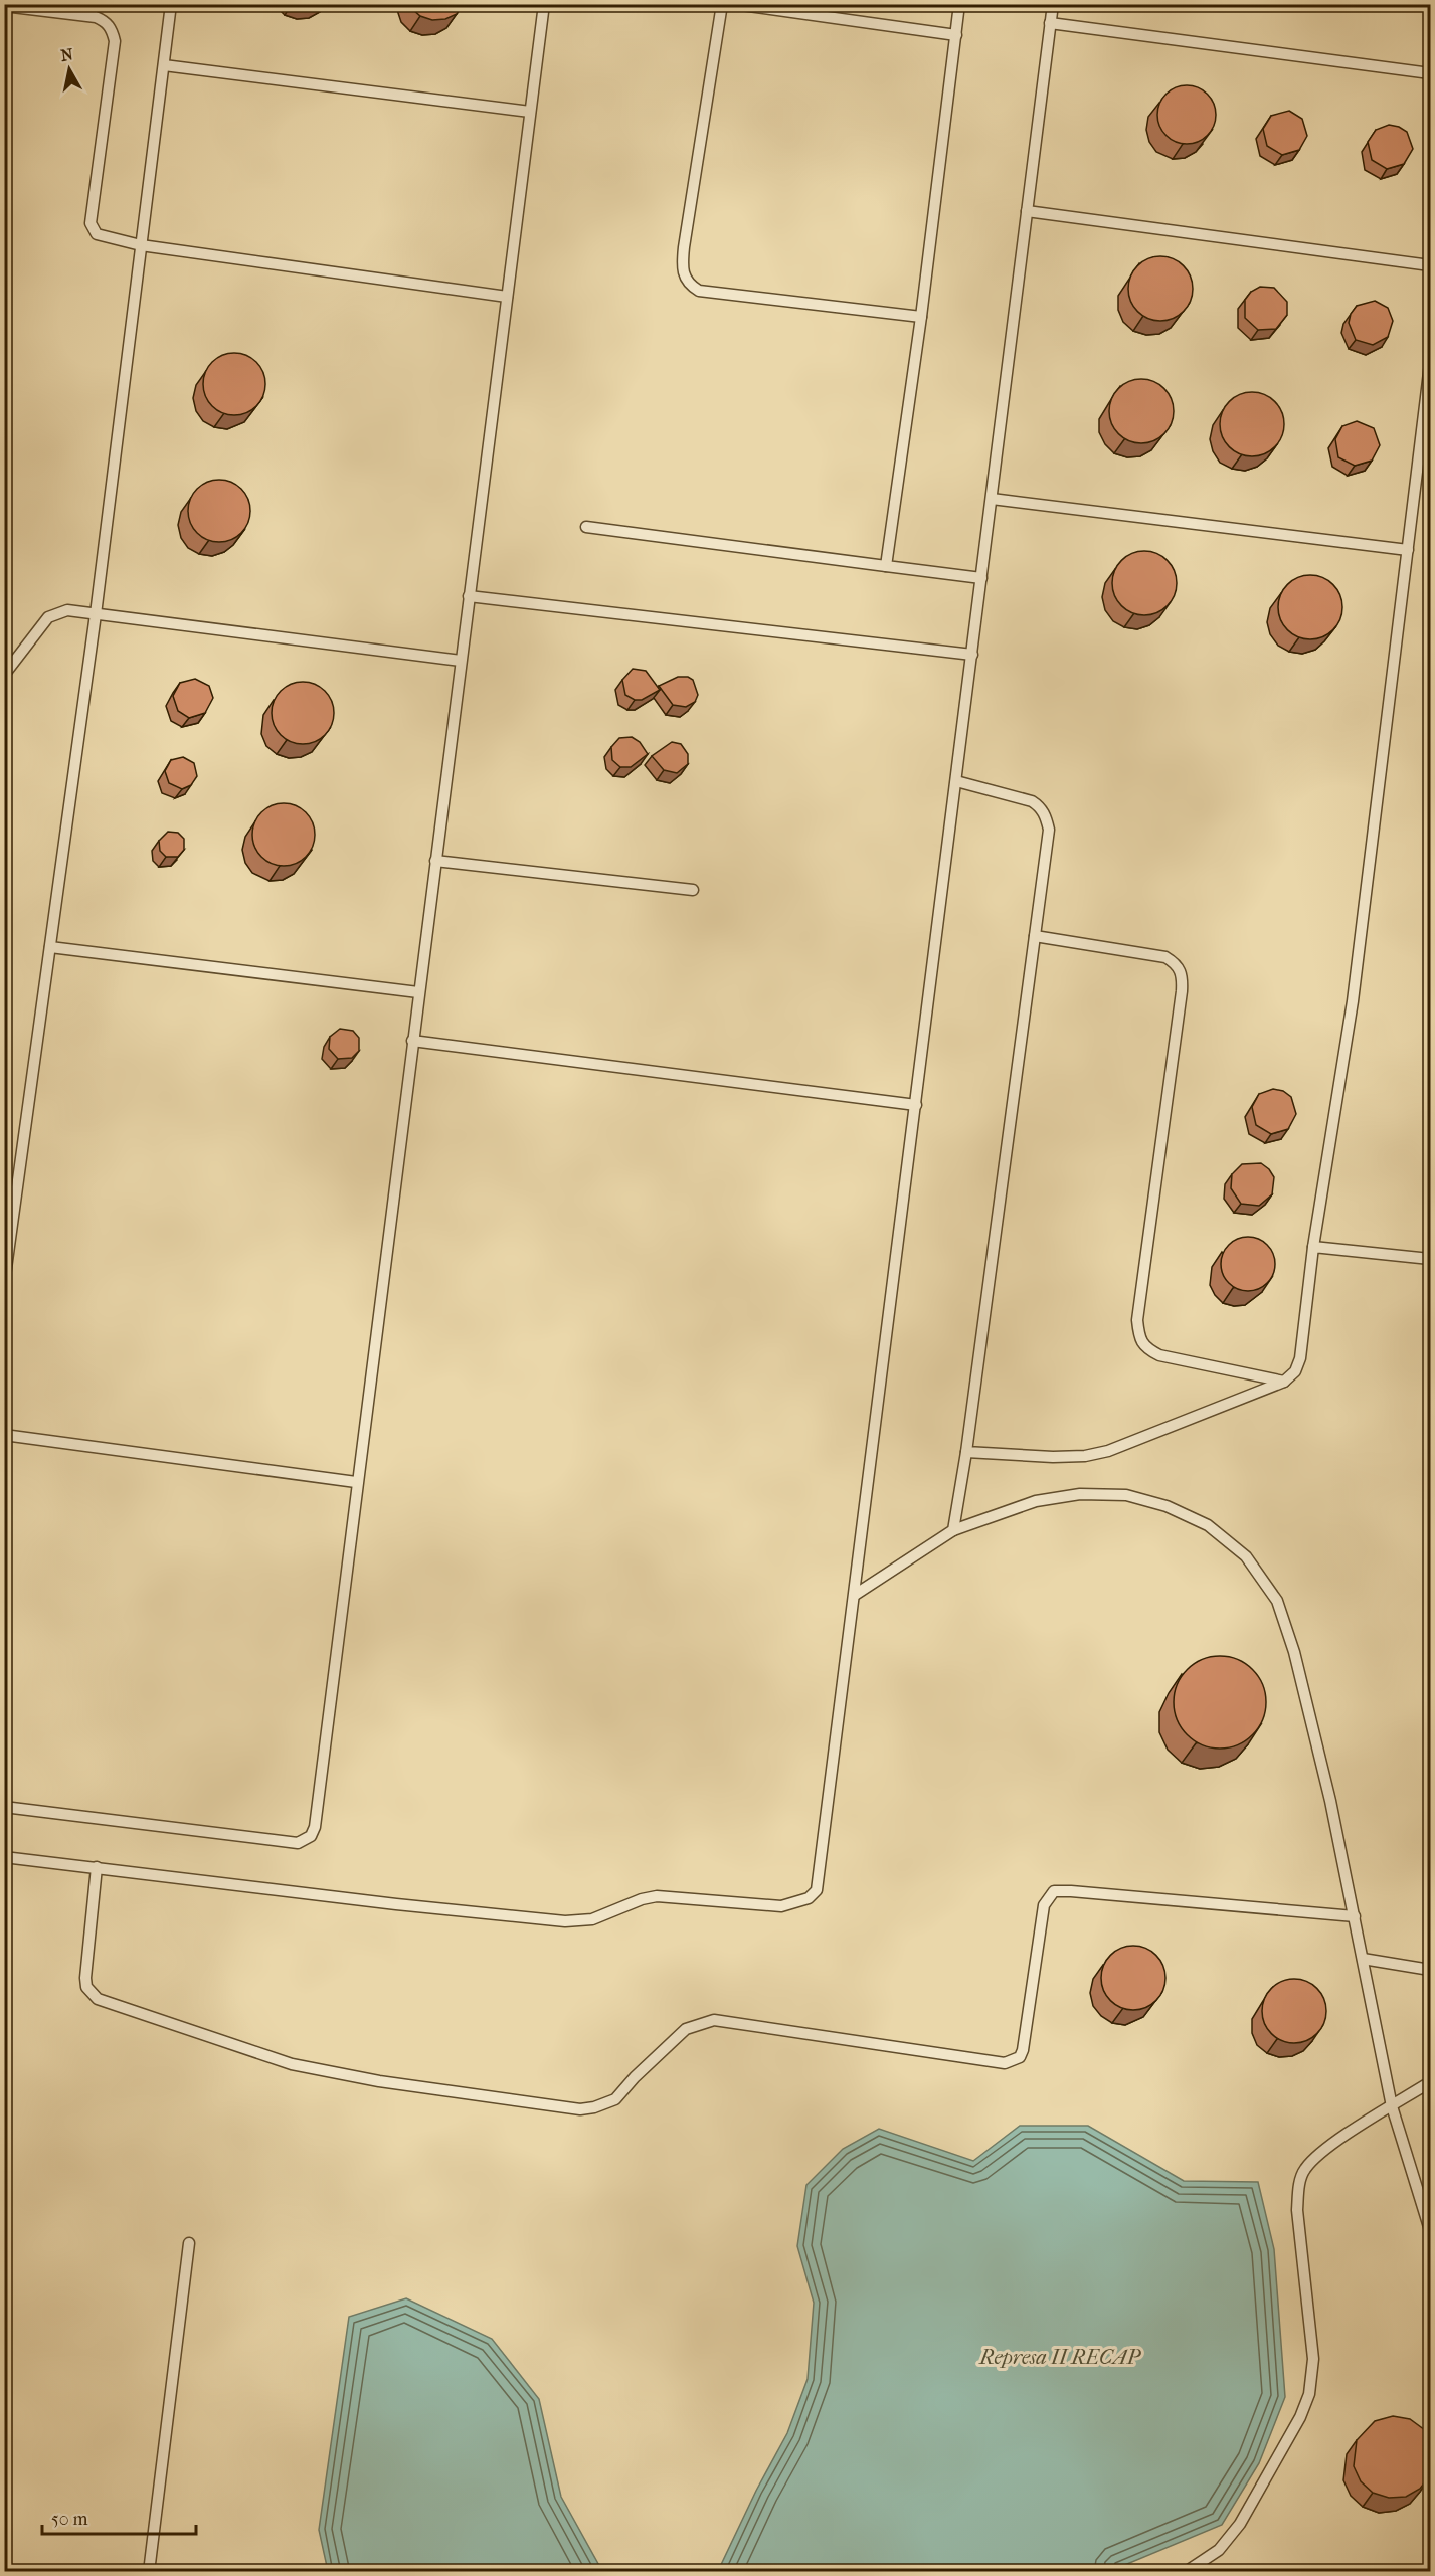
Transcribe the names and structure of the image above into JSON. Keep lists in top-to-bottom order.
{
  "water": ["Represa II RECAP"],
  "scale_bar": "50 m",
  "north": "top"
}
